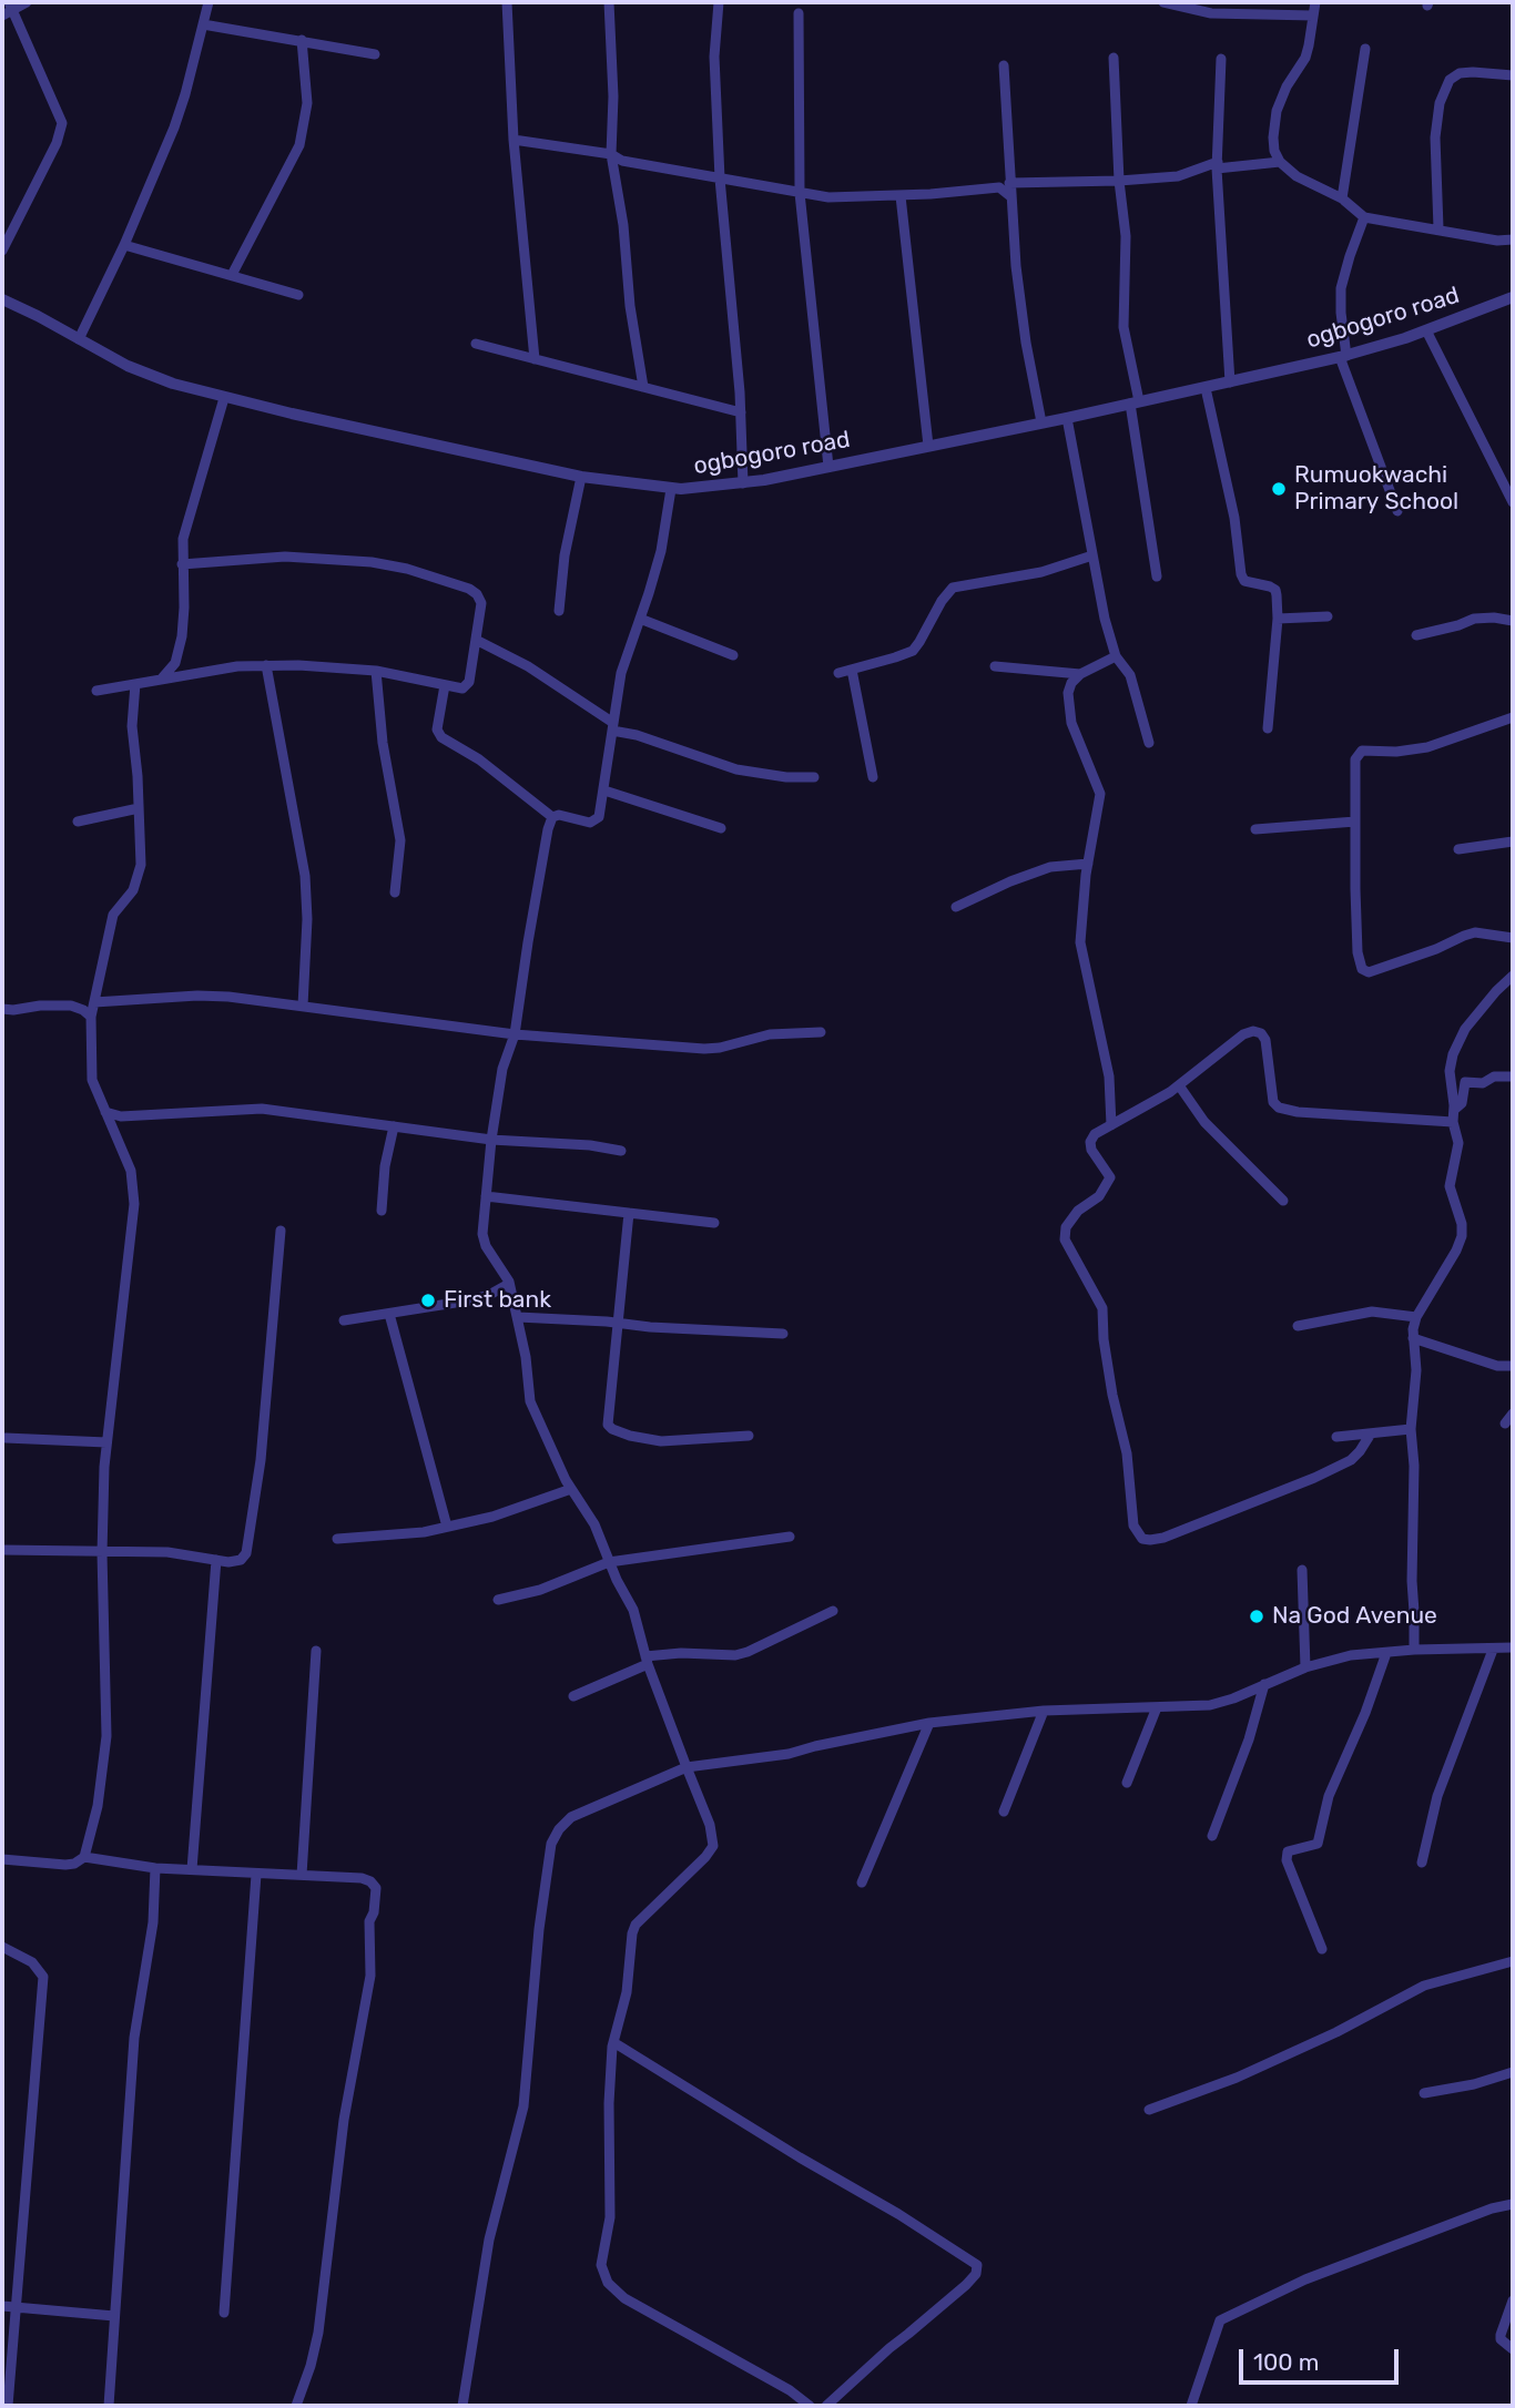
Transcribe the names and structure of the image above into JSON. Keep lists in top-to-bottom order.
{
  "streets": {
    "street": ["ogbogoro road"]
  },
  "places": ["Rumuokwachi Primary School", "First bank", "Na God Avenue"],
  "scale_bar": "100 m"
}
